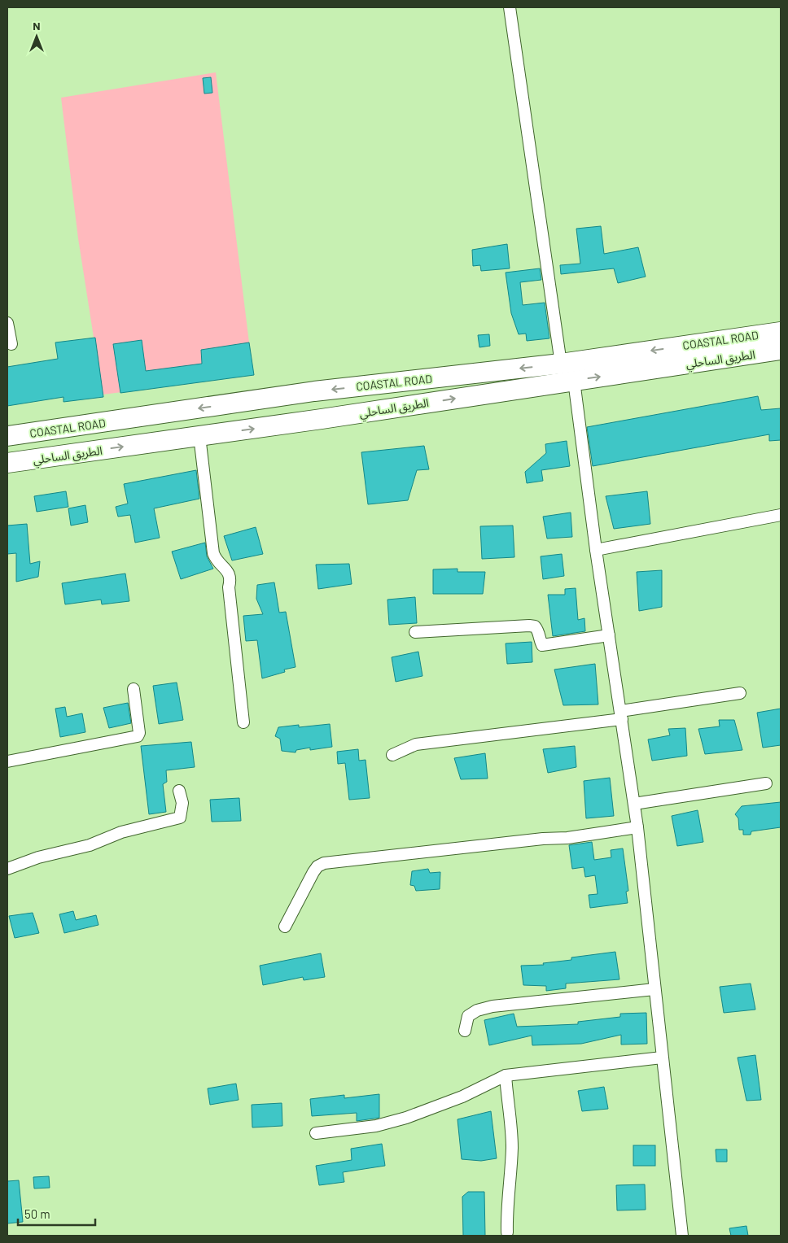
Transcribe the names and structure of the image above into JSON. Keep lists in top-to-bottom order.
{
  "streets": {
    "highway": ["COASTAL ROAD", "الطريق الساحلي"]
  },
  "one_way": ["COASTAL ROAD", "الطريق الساحلي"],
  "scale_bar": "50 m",
  "north": "top"
}
